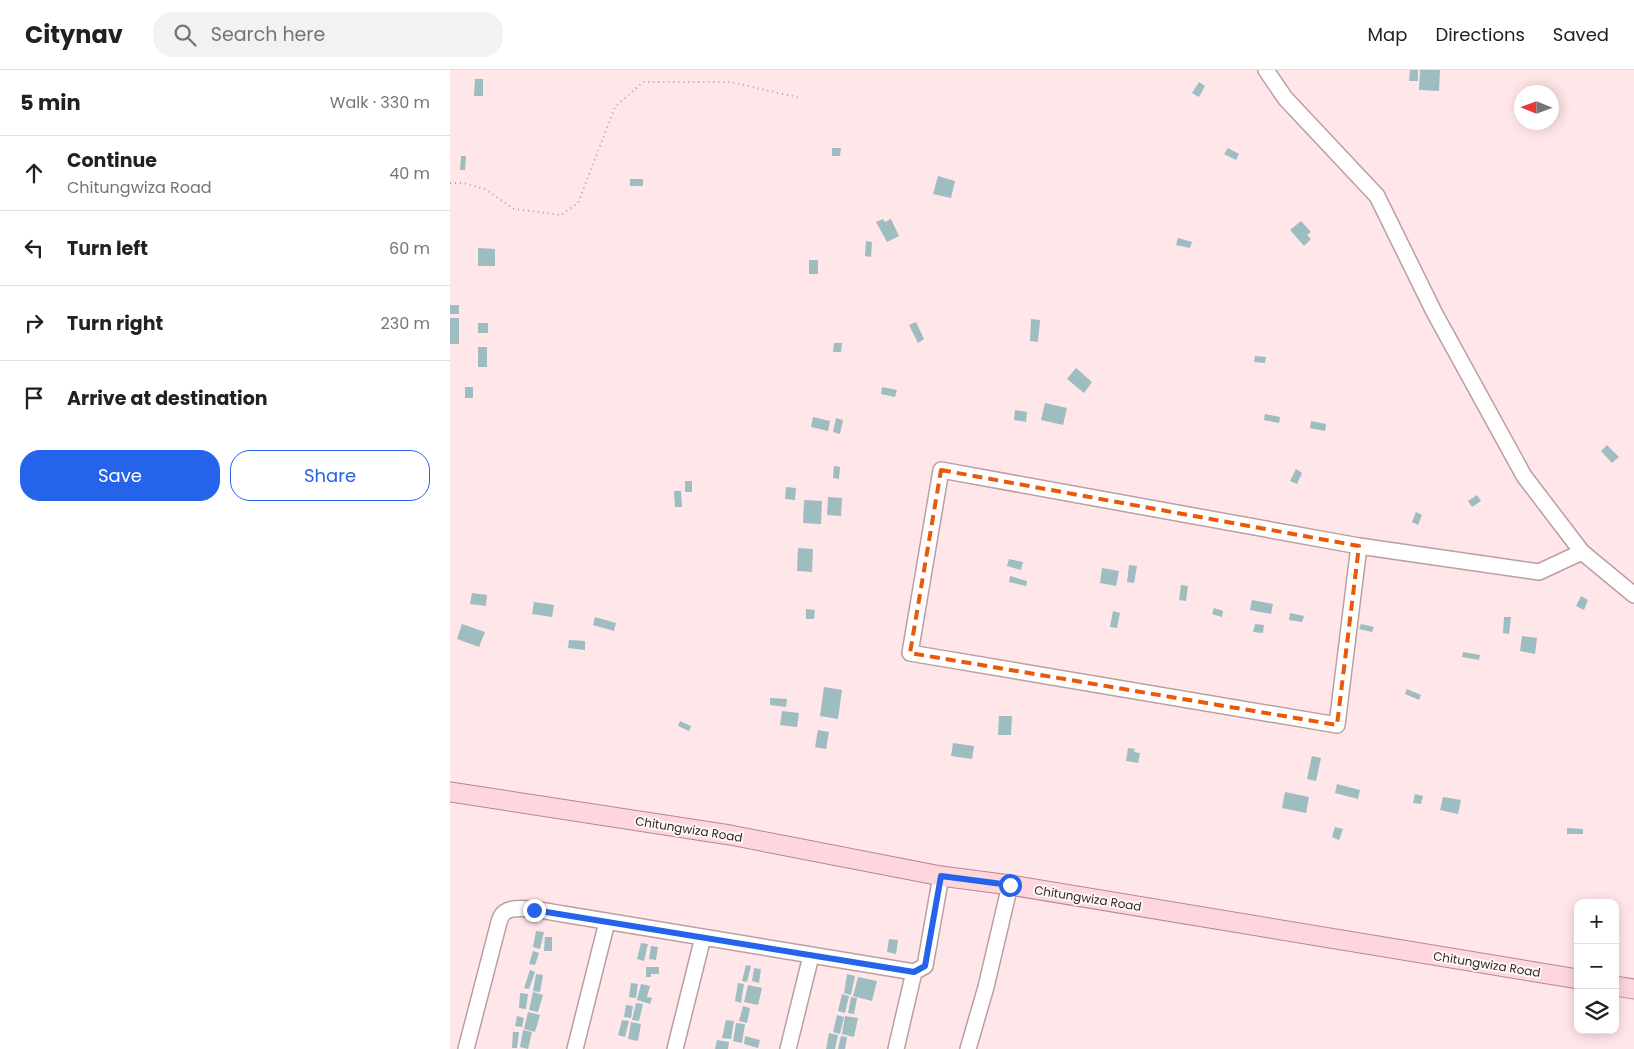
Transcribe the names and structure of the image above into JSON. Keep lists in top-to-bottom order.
{
  "streets": {
    "main road": ["Chitungwiza Road"]
  },
  "north": "left",
  "page": {
    "header": "Citynav",
    "search": "Search here",
    "nav": ["Map", "Directions", "Saved"],
    "heading": ["5 min", "Walk · 330 m"],
    "list": [
      ["Continue", "Chitungwiza Road", "40 m"],
      ["Turn left", "60 m"],
      ["Turn right", "230 m"],
      "Arrive at destination"
    ],
    "buttons": ["Save", "Share"],
    "map_buttons": ["+", "−"]
  }
}
